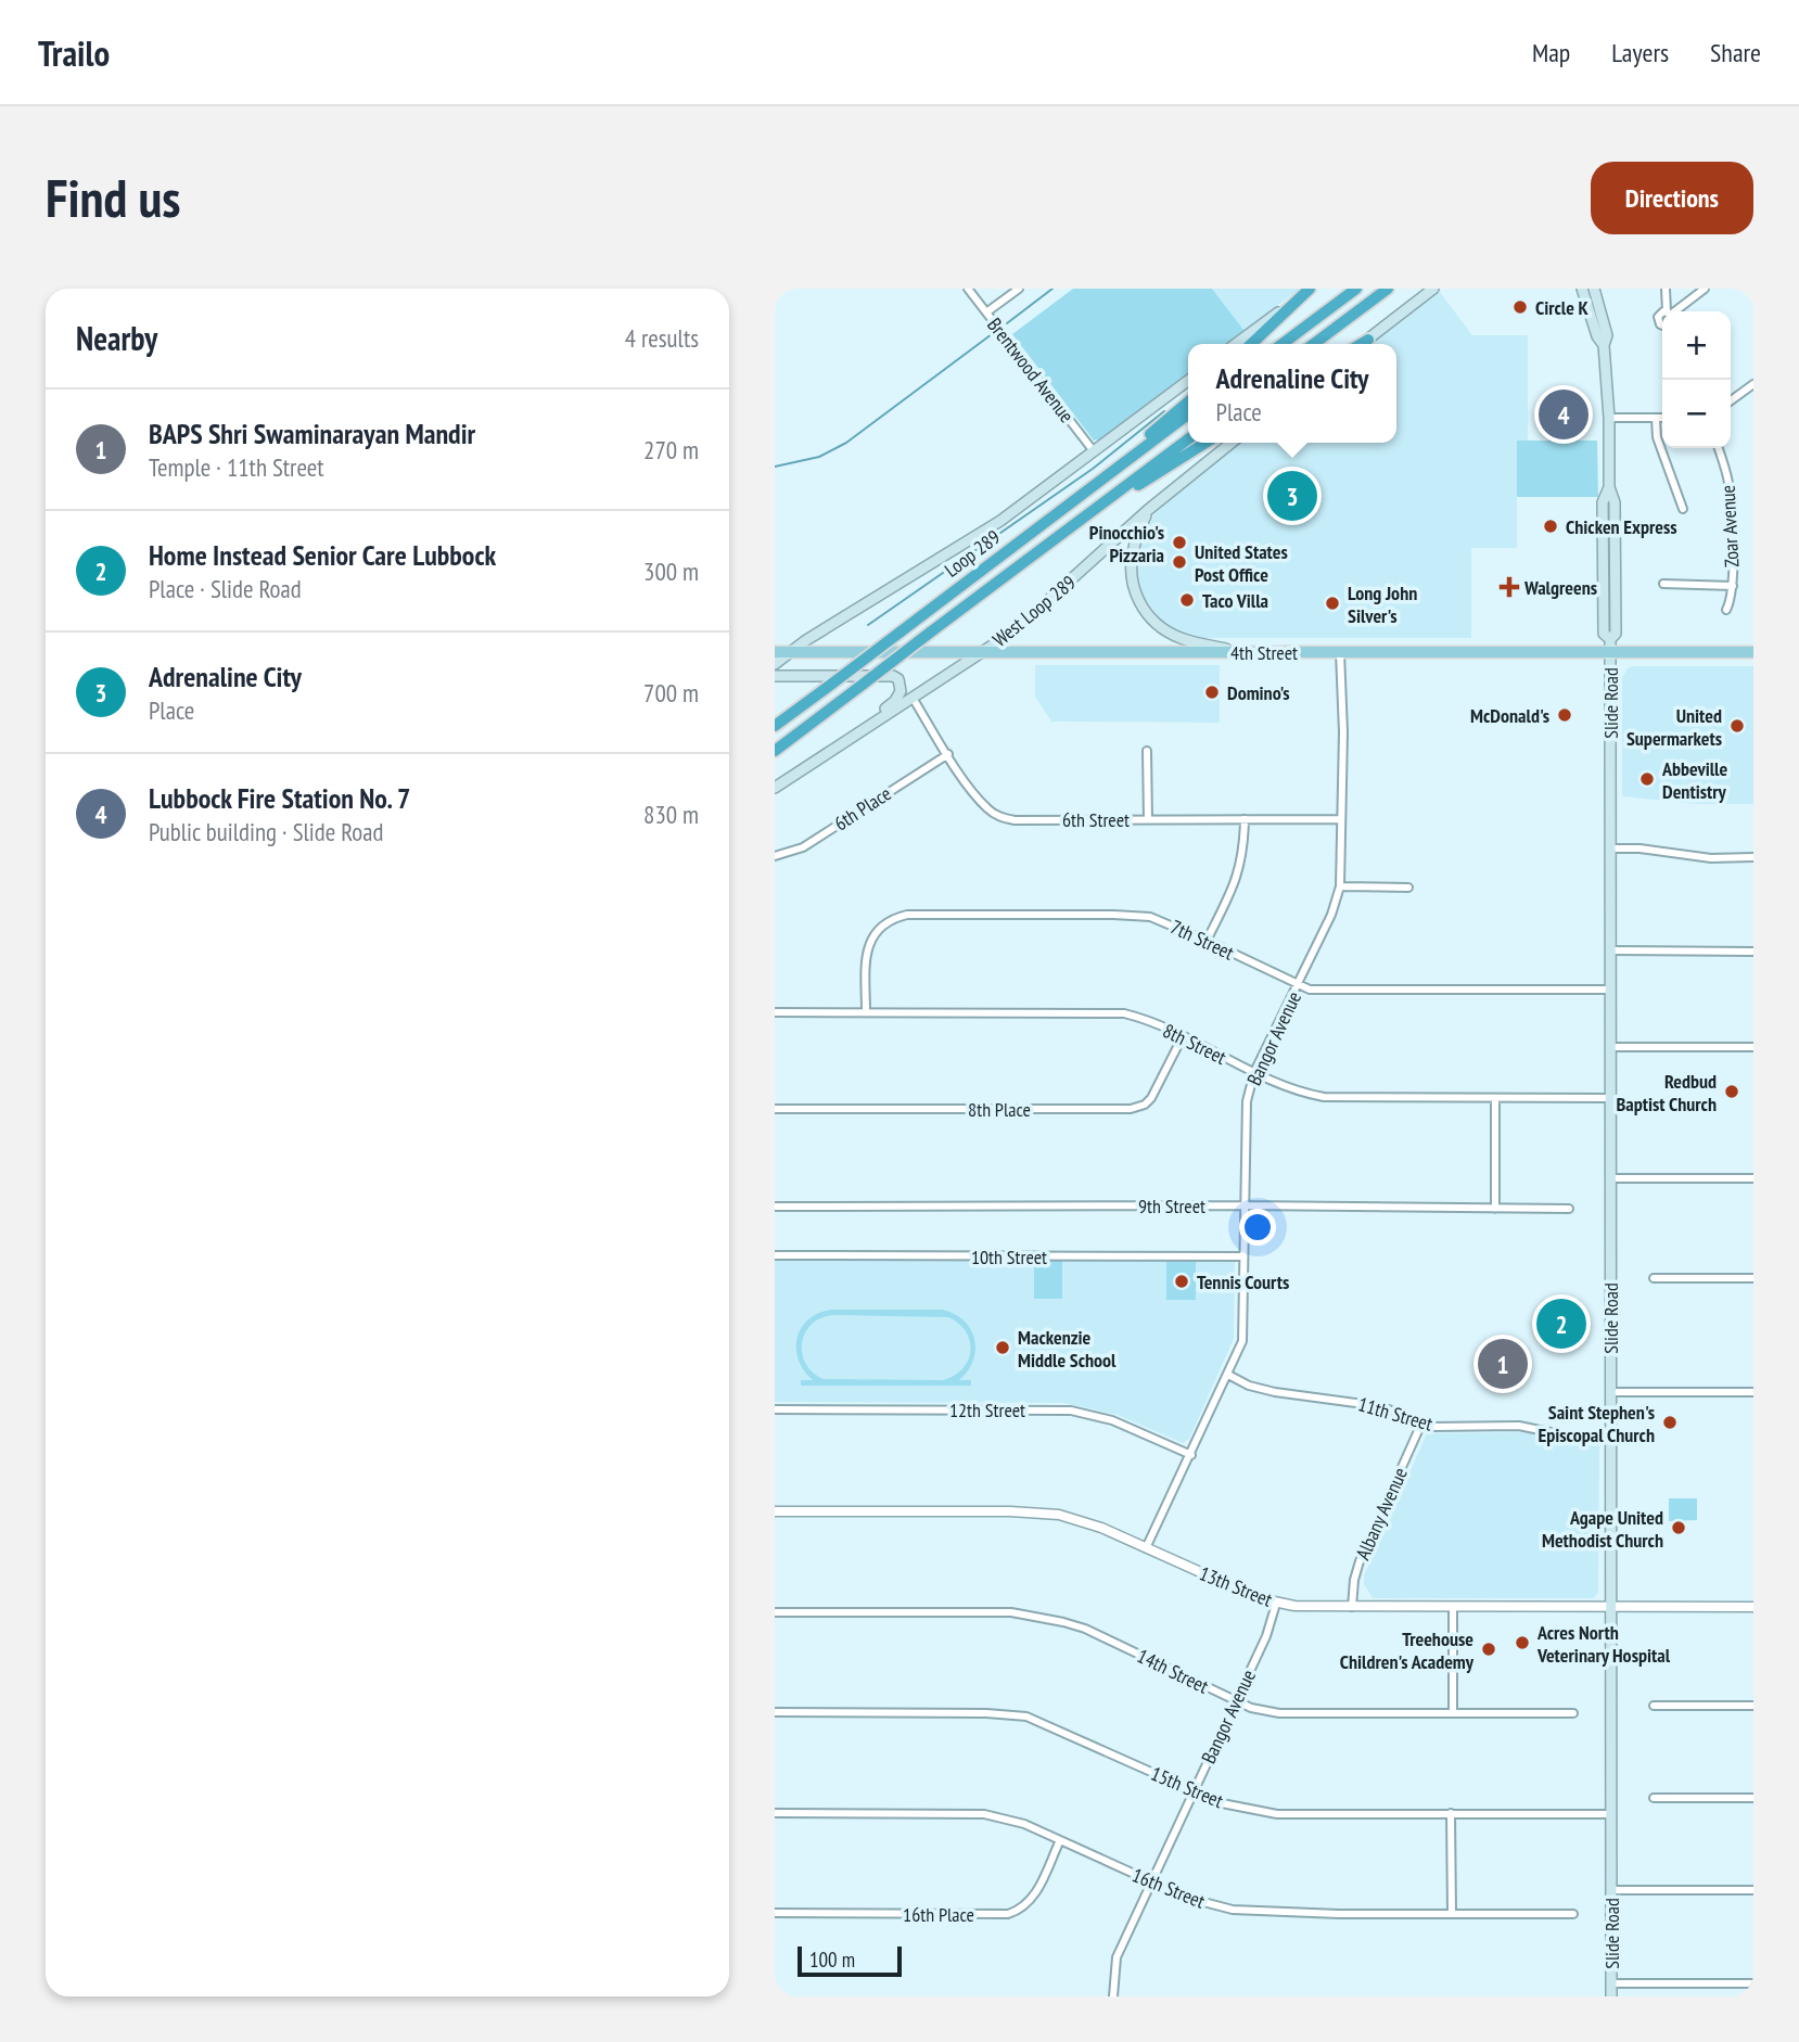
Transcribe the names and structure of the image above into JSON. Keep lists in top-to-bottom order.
{
  "streets": {
    "highway": ["Loop 289"],
    "main road": ["West Loop 289", "4th Street", "Slide Road"],
    "street": [
      "Brentwood Avenue",
      "Zoar Avenue",
      "6th Place",
      "6th Street",
      "7th Street",
      "Bangor Avenue",
      "8th Street",
      "8th Place",
      "9th Street",
      "10th Street",
      "12th Street",
      "11th Street",
      "Albany Avenue",
      "13th Street",
      "14th Street",
      "15th Street",
      "16th Street",
      "16th Place"
    ]
  },
  "crossings": [
    ["West Loop 289", "4th Street"],
    ["West Loop 289", "6th Street"],
    ["4th Street", "Slide Road"],
    ["4th Street", "Bangor Avenue"],
    ["Slide Road", "7th Street"],
    ["Slide Road", "8th Street"],
    ["Slide Road", "11th Street"],
    ["Slide Road", "13th Street"],
    ["Slide Road", "15th Street"],
    ["6th Place", "6th Street"],
    ["6th Street", "Bangor Avenue"],
    ["7th Street", "Bangor Avenue"],
    ["7th Street", "8th Street"],
    ["Bangor Avenue", "8th Street"],
    ["Bangor Avenue", "9th Street"],
    ["Bangor Avenue", "10th Street"],
    ["Bangor Avenue", "12th Street"],
    ["Bangor Avenue", "11th Street"],
    ["Bangor Avenue", "13th Street"],
    ["Bangor Avenue", "14th Street"],
    ["Bangor Avenue", "15th Street"],
    ["Bangor Avenue", "16th Street"],
    ["8th Street", "8th Place"],
    ["11th Street", "Albany Avenue"],
    ["Albany Avenue", "13th Street"],
    ["16th Street", "16th Place"]
  ],
  "places": {
    "other": [
      "Circle K",
      "Chicken Express",
      "Pinocchio's Pizzaria",
      "United States Post Office",
      "Taco Villa",
      "Long John Silver's",
      "Domino's",
      "McDonald's",
      "United Supermarkets",
      "Abbeville Dentistry",
      "Redbud Baptist Church",
      "Tennis Courts",
      "Mackenzie Middle School",
      "Saint Stephen's Episcopal Church",
      "Agape United Methodist Church",
      "Acres North Veterinary Hospital",
      "Treehouse Children's Academy"
    ],
    "health": ["Walgreens"]
  },
  "scale_bar": "100 m",
  "page": {
    "header": "Trailo",
    "nav": ["Map", "Layers", "Share"],
    "buttons": "Directions",
    "title": "Find us",
    "heading": ["Nearby", "4 results"],
    "map_buttons": ["+", "−"],
    "popup": ["Adrenaline City", "Place"],
    "pins": [
      "4",
      "3",
      "2",
      "1"
    ],
    "list": [
      {
        "mark": "1",
        "name": "BAPS Shri Swaminarayan Mandir",
        "note": "Temple · 11th Street",
        "value": "270 m"
      },
      {
        "mark": "2",
        "name": "Home Instead Senior Care Lubbock",
        "note": "Place · Slide Road",
        "value": "300 m"
      },
      {
        "mark": "3",
        "name": "Adrenaline City",
        "note": "Place",
        "value": "700 m"
      },
      {
        "mark": "4",
        "name": "Lubbock Fire Station No. 7",
        "note": "Public building · Slide Road",
        "value": "830 m"
      }
    ],
    "scale": "100 m"
  }
}
